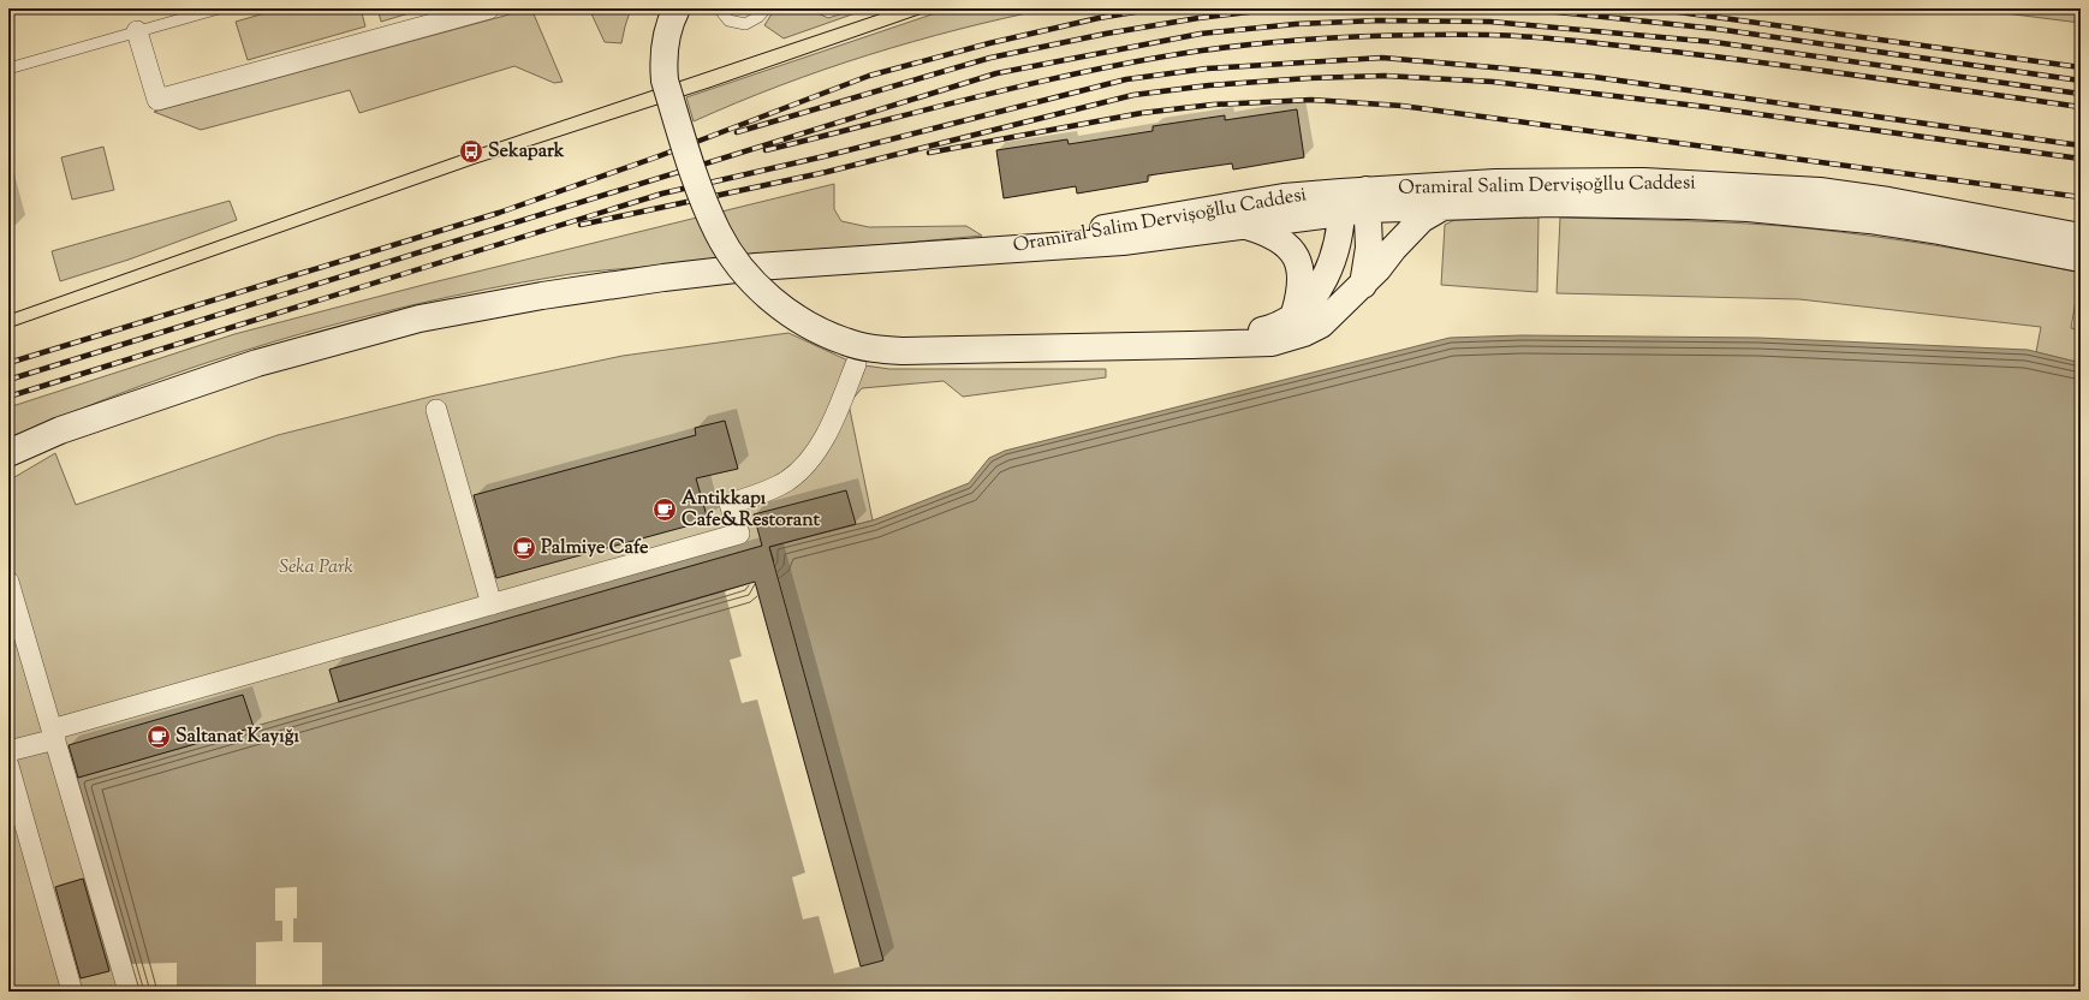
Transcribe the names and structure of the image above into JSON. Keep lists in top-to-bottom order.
{
  "streets": {
    "main road": ["Oramiral Salim Dervişoğllu Caddesi"]
  },
  "parks": ["Seka Park"],
  "places": {
    "bus stop": ["Sekapark"],
    "cafe": ["Antikkapı Cafe&Restorant", "Palmiye Cafe", "Saltanat Kayığı"]
  }
}
